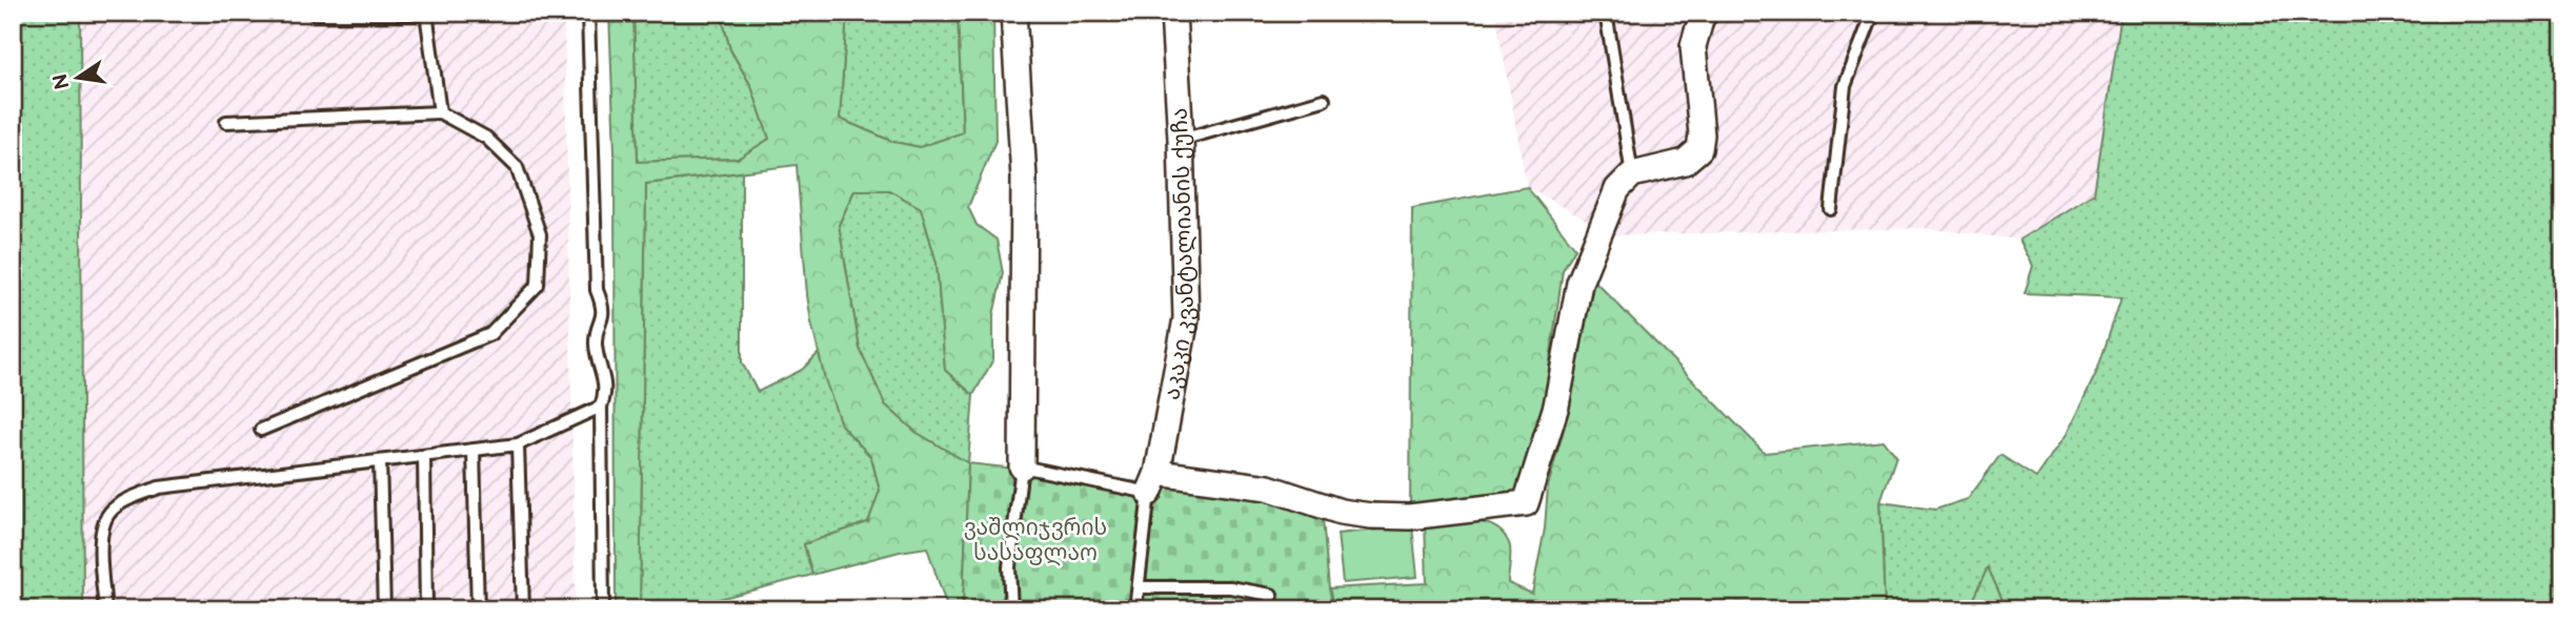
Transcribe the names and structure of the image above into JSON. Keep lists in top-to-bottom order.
{
  "streets": {
    "street": ["აკაკი კვანტალიანის ქუჩა"]
  },
  "parks": ["ვაშლიჯვრის სასაფლაო"],
  "north": "left"
}
